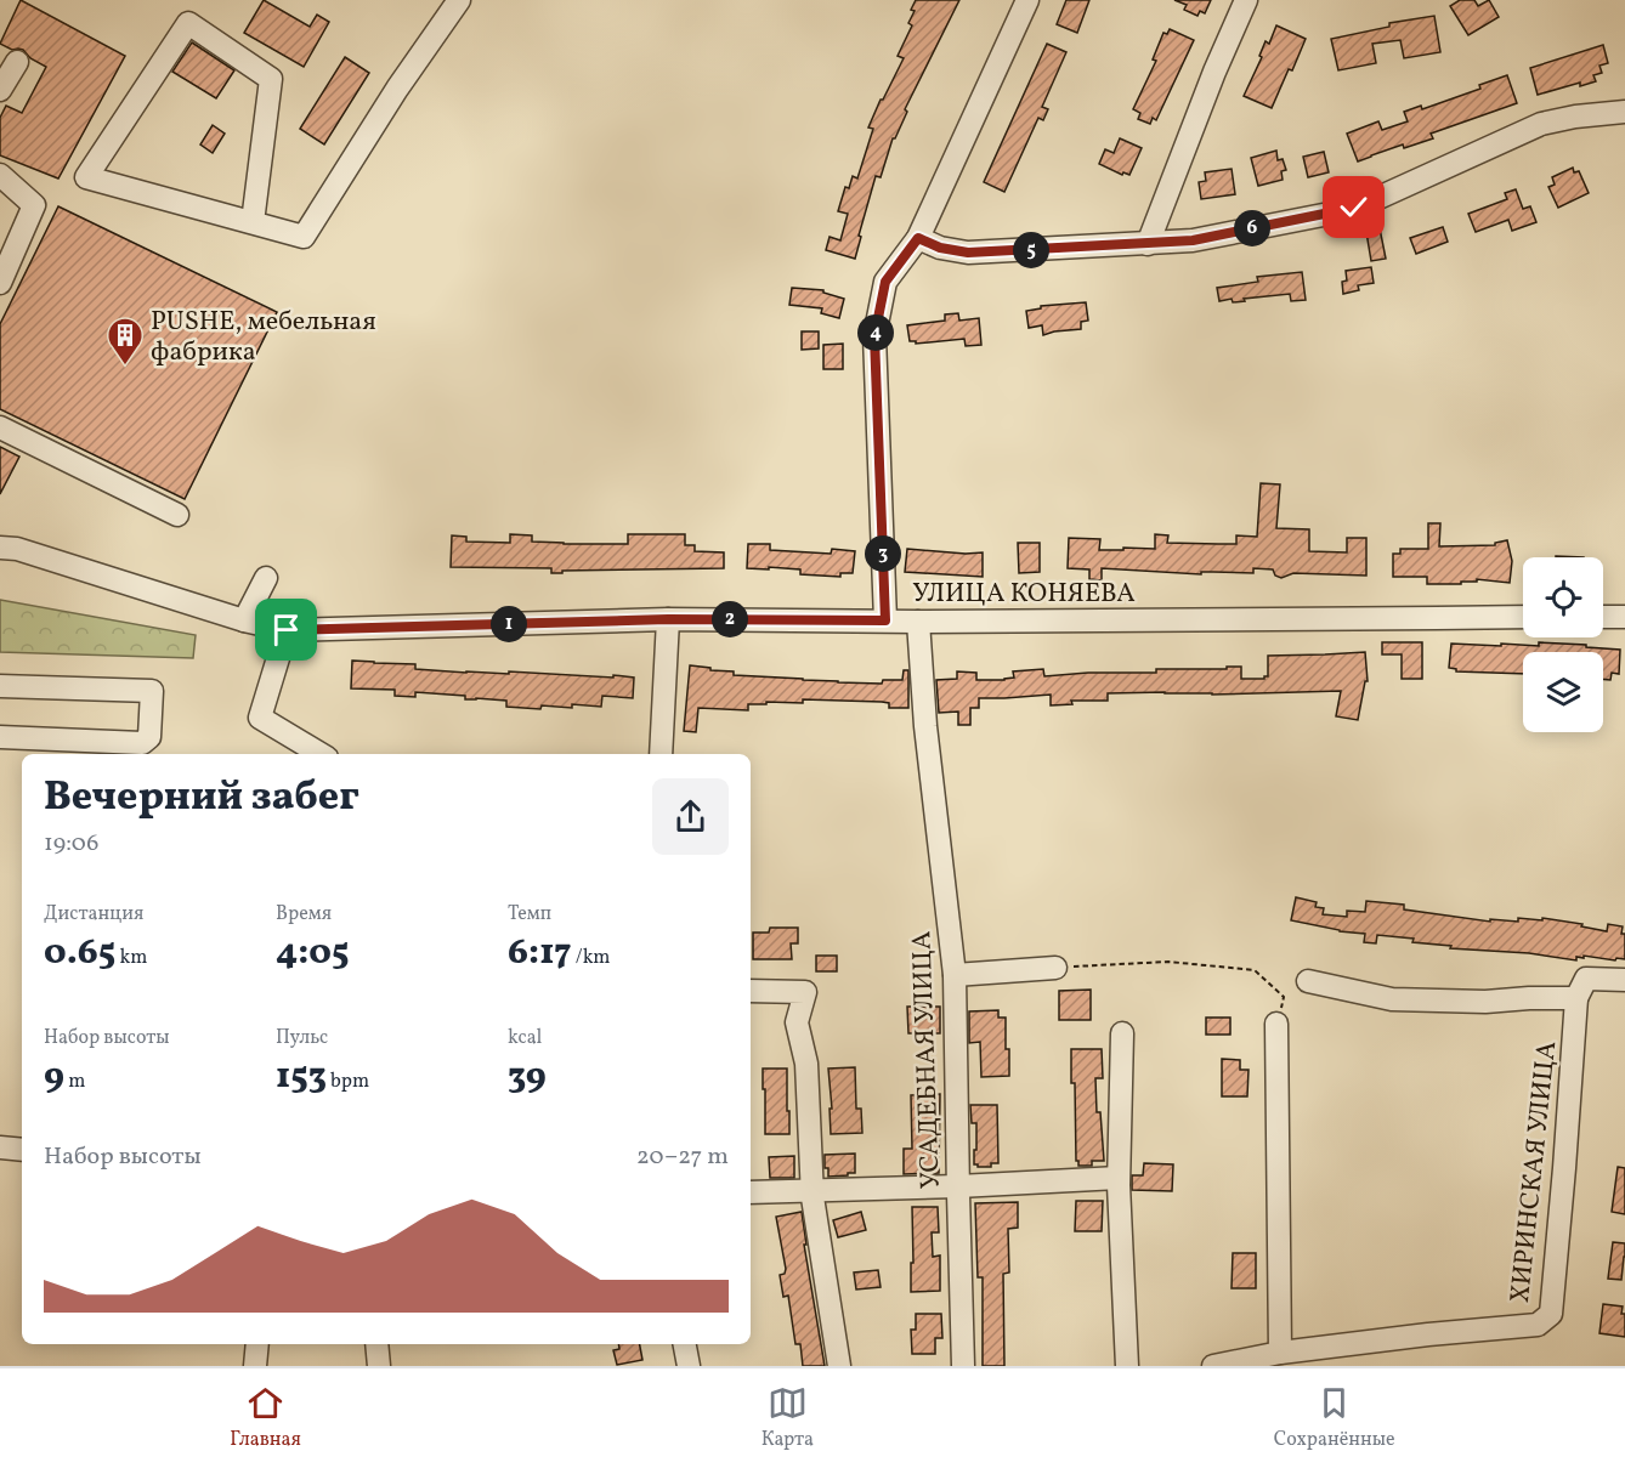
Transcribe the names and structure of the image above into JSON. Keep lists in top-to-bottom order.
{
  "streets": {
    "street": ["УЛИЦА КОНЯЕВА", "УСАДЕБНАЯ УЛИЦА", "ХИРИНСКАЯ УЛИЦА"]
  },
  "crossings": [
    ["УЛИЦА КОНЯЕВА", "УСАДЕБНАЯ УЛИЦА"]
  ],
  "places": {
    "building": ["PUSHE, мебельная фабрика"]
  },
  "page": {
    "pins": [
      "6",
      "5",
      "4",
      "3",
      "2",
      "1"
    ],
    "heading": ["Вечерний забег", "19:06"],
    "stats": [
      ["Дистанция", "0.65 km"],
      ["Время", "4:05"],
      ["Темп", "6:17 /km"],
      ["Набор высоты", "9 m"],
      ["Пульс", "153 bpm"],
      ["kcal", "39"]
    ],
    "chart": ["Набор высоты", "20–27 m"],
    "tabs": ["Главная", "Карта", "Сохранённые"]
  }
}
